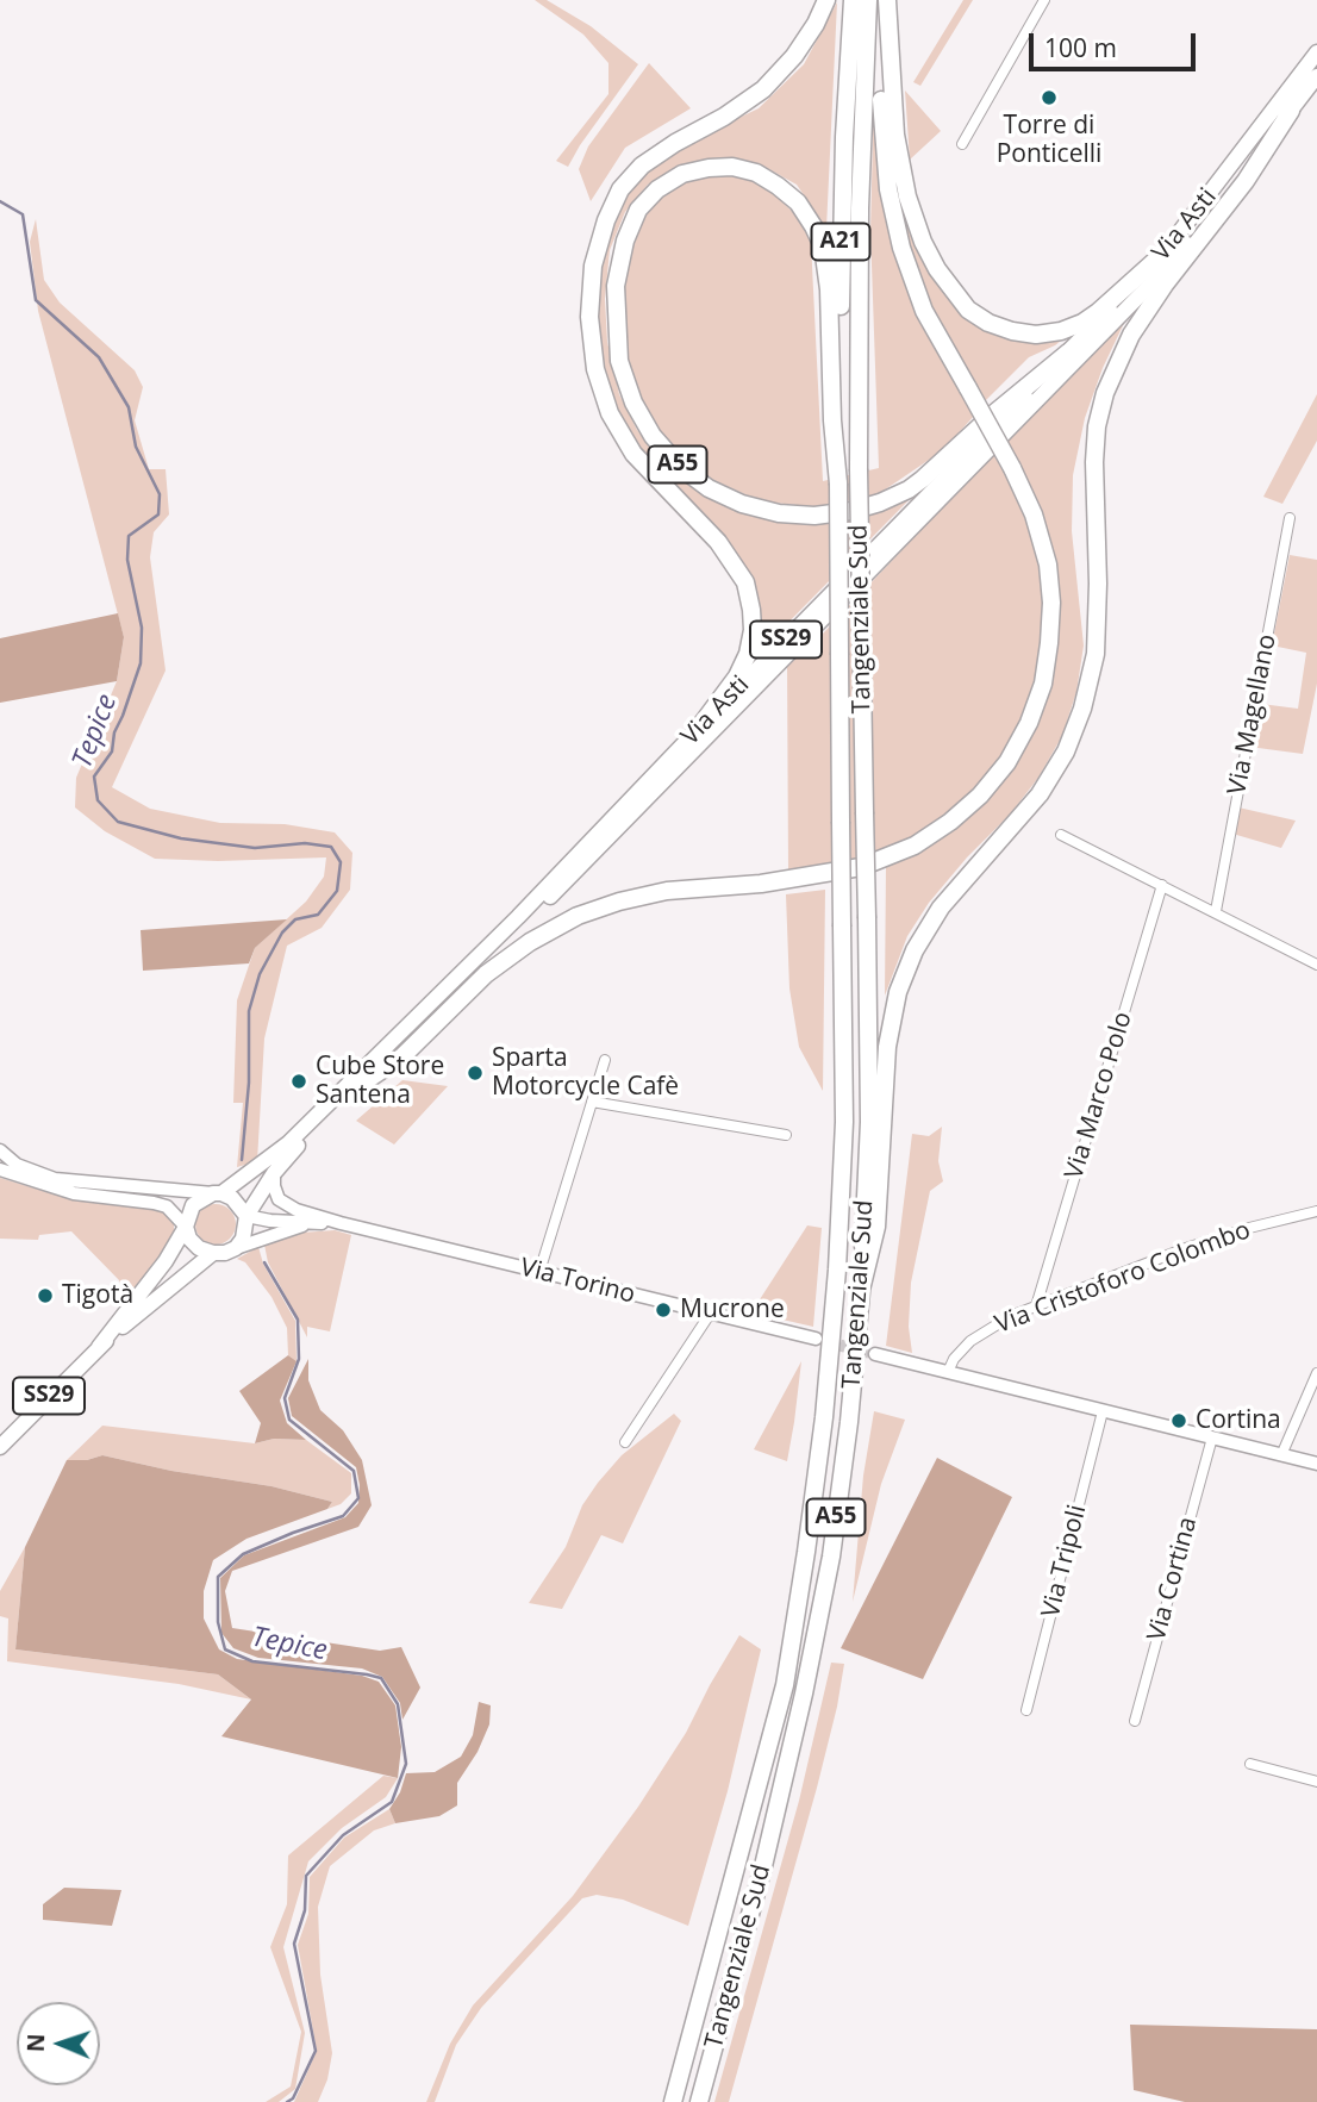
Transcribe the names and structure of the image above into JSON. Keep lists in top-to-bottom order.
{
  "streets": {
    "highway": ["A21", "A55", "Tangenziale Sud"],
    "main road": ["Via Asti", "SS29"],
    "street": [
      "Via Magellano",
      "Via Marco Polo",
      "Via Cristoforo Colombo",
      "Via Torino",
      "Via Tripoli",
      "Via Cortina"
    ]
  },
  "crossings": [
    ["Via Asti", "A55"],
    ["Via Asti", "SS29"],
    ["Via Asti", "Via Torino"],
    ["A21", "A55"],
    ["A21", "Tangenziale Sud"],
    ["A55", "Tangenziale Sud"],
    ["SS29", "Via Torino"],
    ["Via Marco Polo", "Via Cristoforo Colombo"]
  ],
  "water": ["Tepice"],
  "places": [
    "Torre di Ponticelli",
    "Sparta Motorcycle Cafè",
    "Cube Store Santena",
    "Tigotà",
    "Mucrone",
    "Cortina"
  ],
  "scale_bar": "100 m",
  "north": "left"
}
